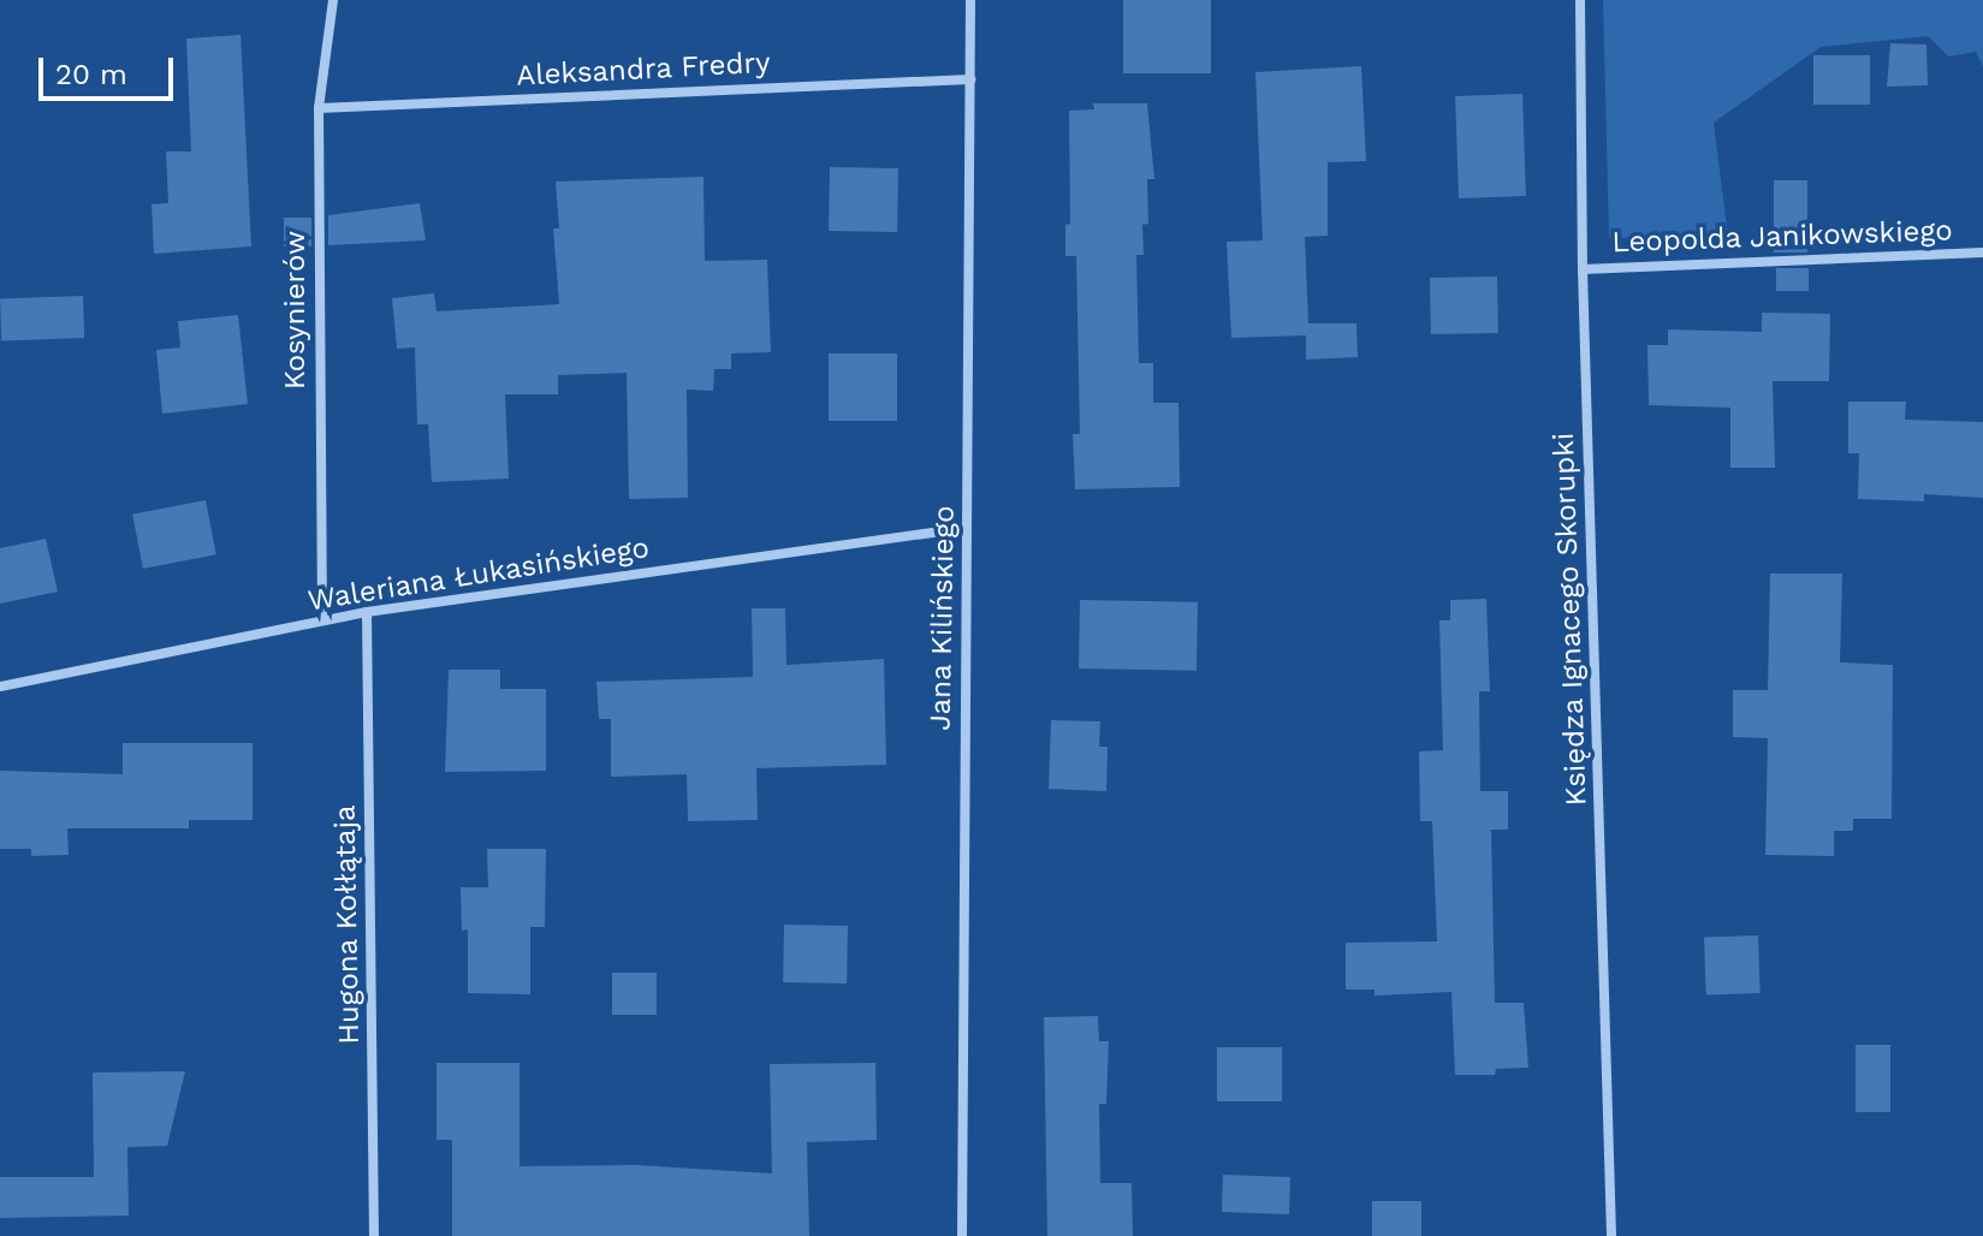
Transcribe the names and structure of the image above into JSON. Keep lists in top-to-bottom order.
{
  "streets": {
    "street": [
      "Aleksandra Fredry",
      "Leopolda Janikowskiego",
      "Kosynierów",
      "Waleriana Łukasińskiego",
      "Jana Kilińskiego",
      "Księdza Ignacego Skorupki",
      "Hugona Kołłątaja"
    ]
  },
  "crossings": [
    ["Aleksandra Fredry", "Kosynierów"],
    ["Aleksandra Fredry", "Jana Kilińskiego"],
    ["Leopolda Janikowskiego", "Księdza Ignacego Skorupki"],
    ["Kosynierów", "Waleriana Łukasińskiego"],
    ["Waleriana Łukasińskiego", "Jana Kilińskiego"],
    ["Waleriana Łukasińskiego", "Hugona Kołłątaja"]
  ],
  "scale_bar": "20 m"
}
